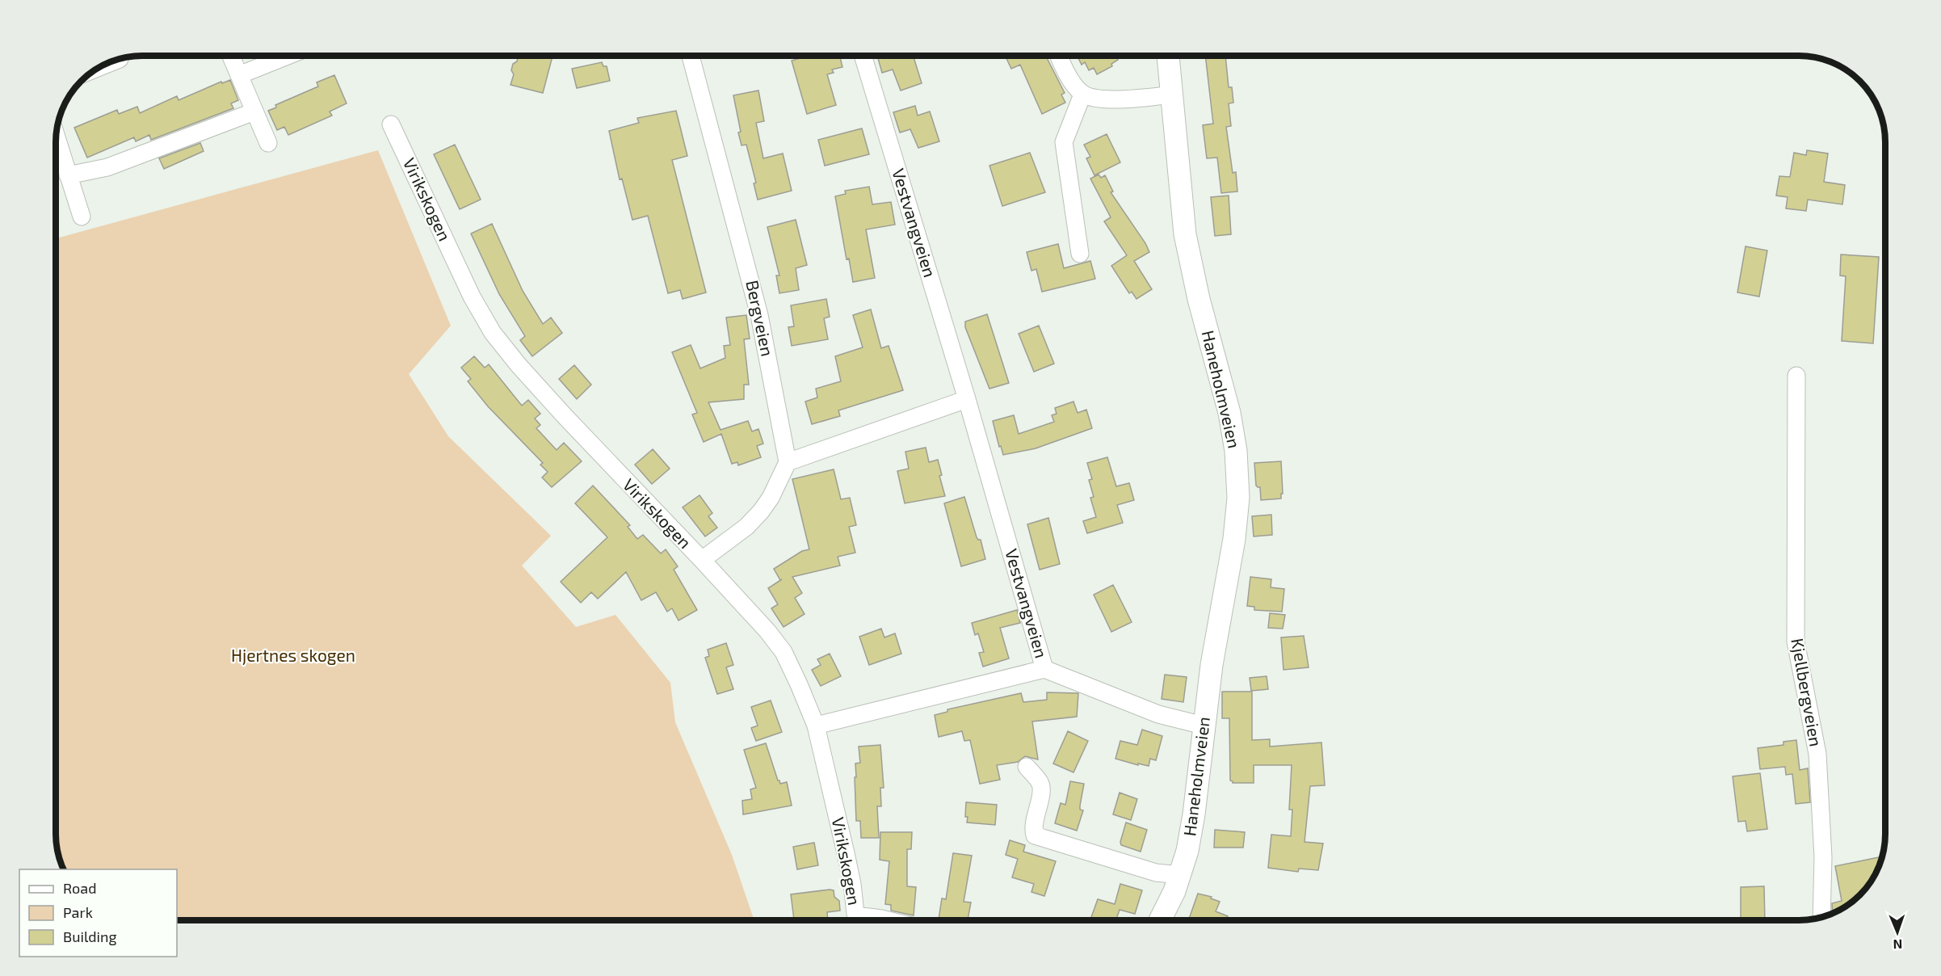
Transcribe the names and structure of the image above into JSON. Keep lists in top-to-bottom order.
{
  "streets": {
    "main road": ["Haneholmveien"],
    "street": [
      "Virikskogen",
      "Vestvangveien",
      "Bergveien",
      "Kjellbergveien"
    ]
  },
  "crossings": [
    ["Virikskogen", "Vestvangveien"],
    ["Vestvangveien", "Haneholmveien"]
  ],
  "parks": ["Hjertnes skogen"],
  "legend": ["Road", "Park", "Building"],
  "north": "bottom"
}
